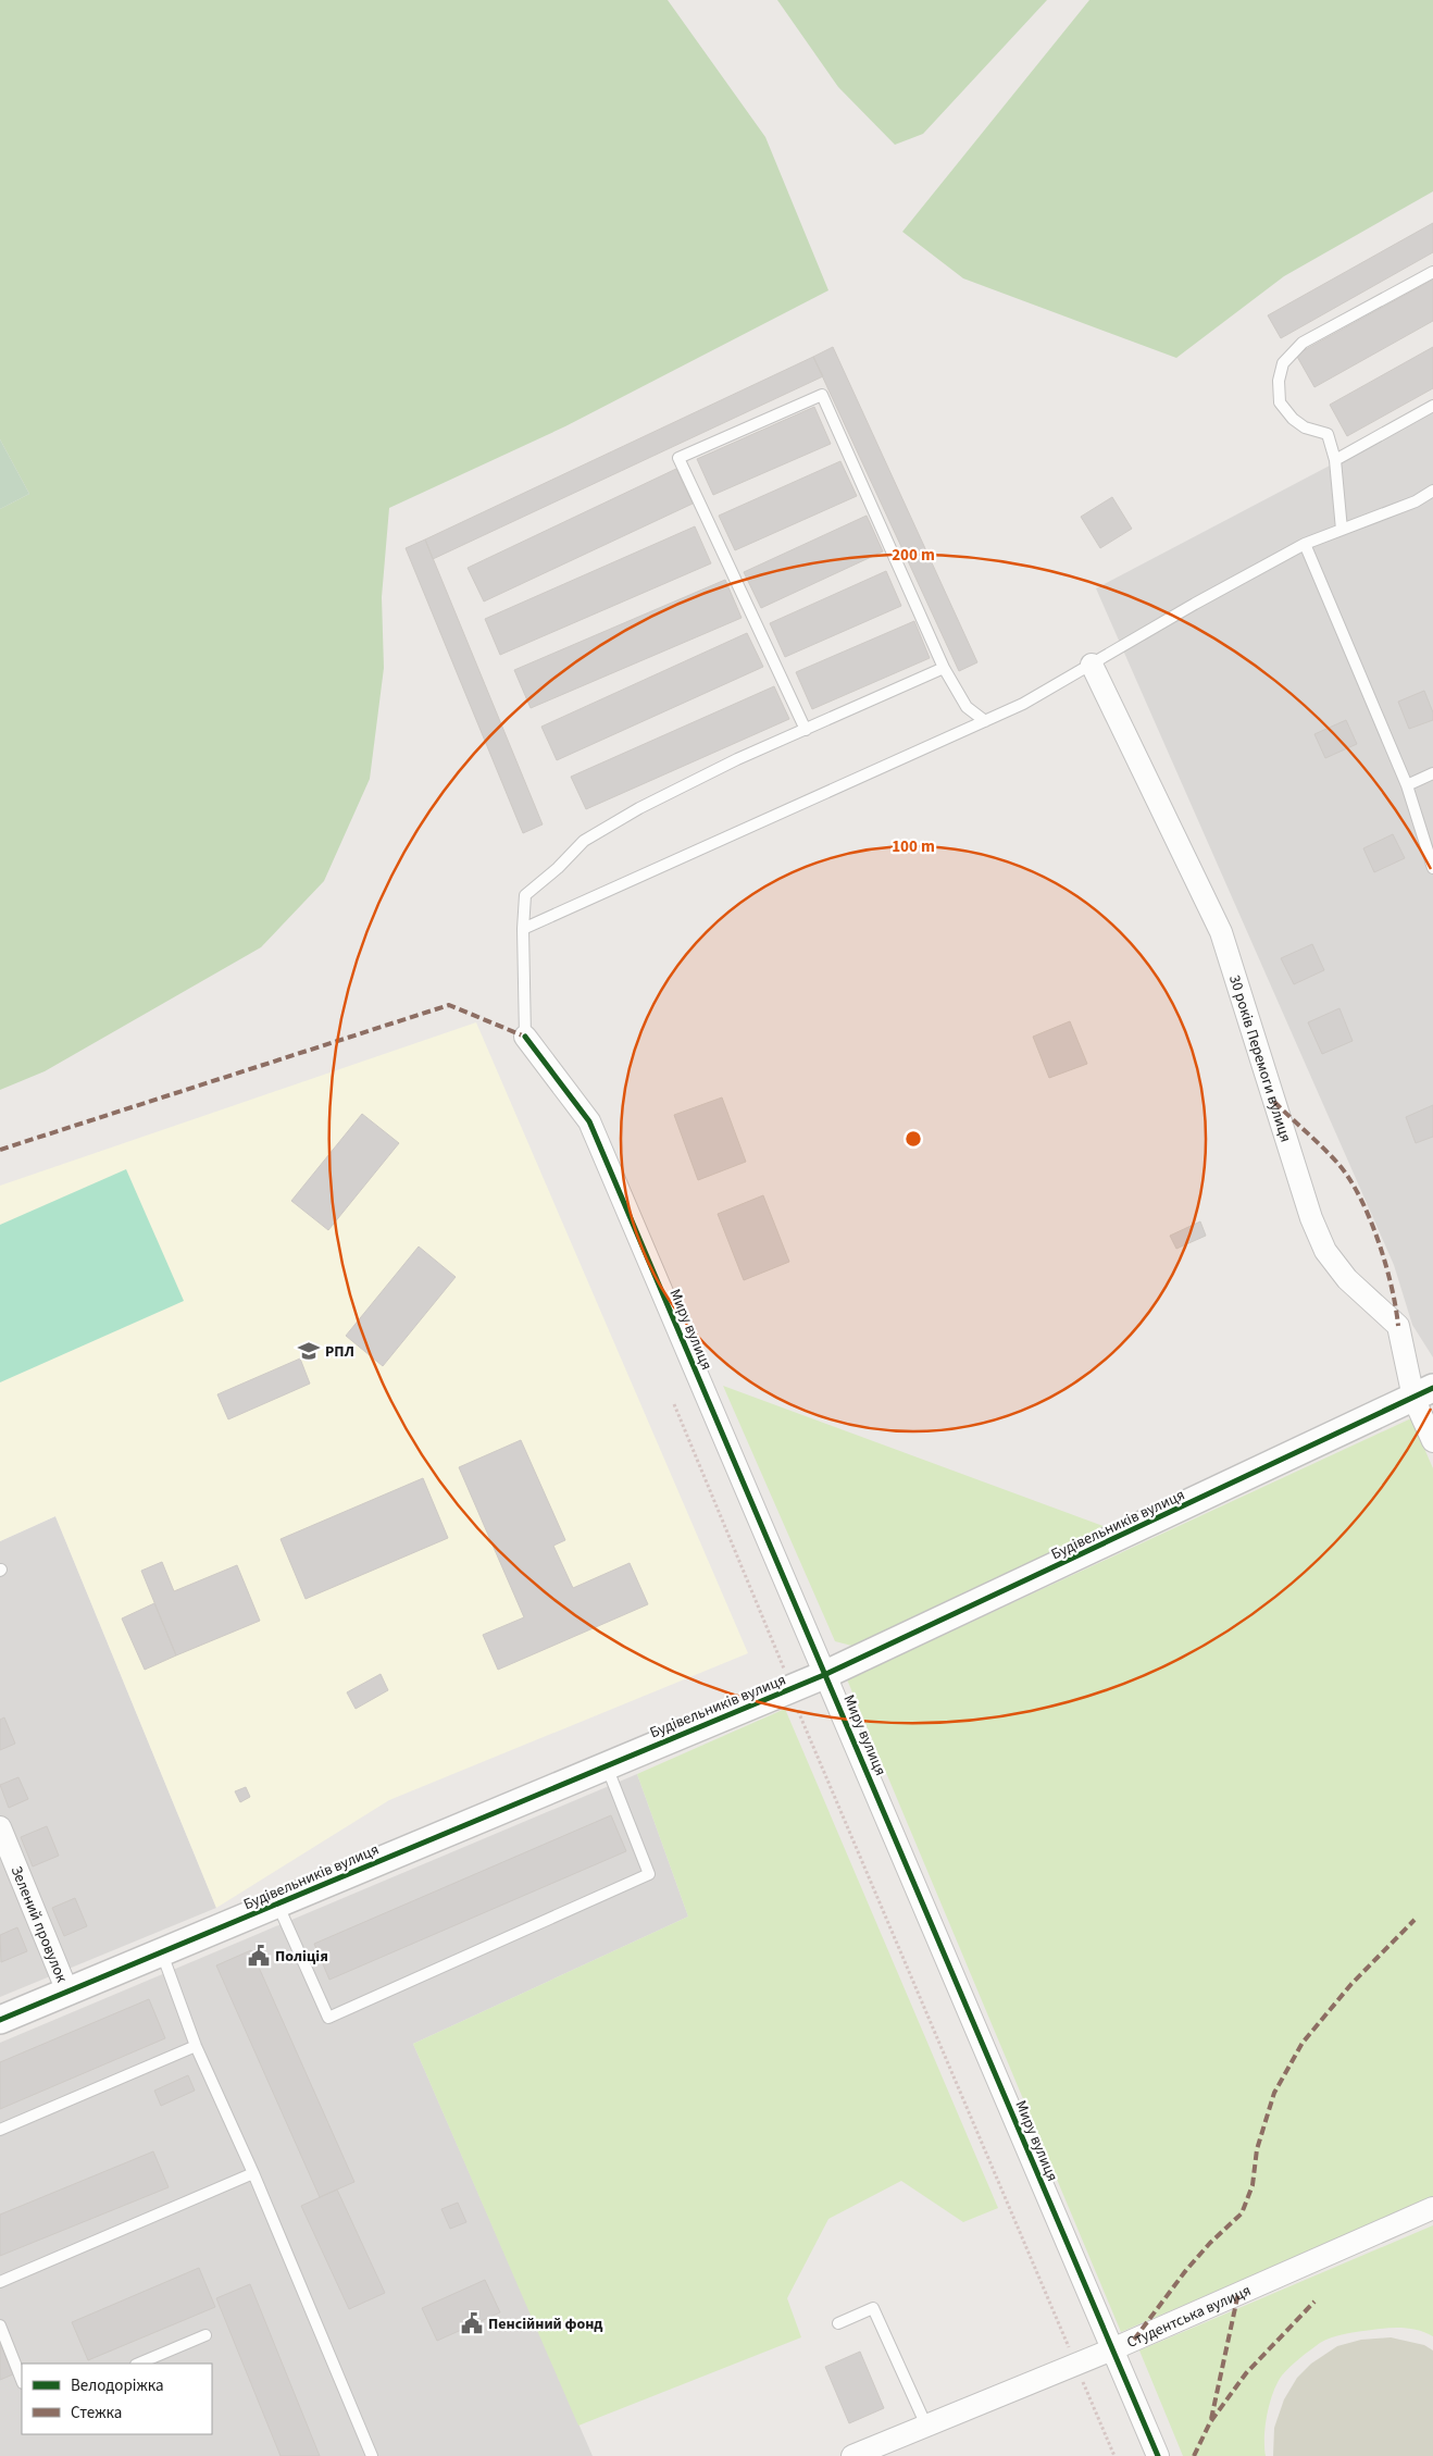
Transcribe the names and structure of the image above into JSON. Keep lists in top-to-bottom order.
{
  "streets": {
    "street": [
      "30 років Перемоги вулиця",
      "Миру вулиця",
      "Будівельників вулиця",
      "Зелений провулок",
      "Студентська вулиця"
    ]
  },
  "crossings": [
    ["30 років Перемоги вулиця", "Будівельників вулиця"],
    ["Миру вулиця", "Будівельників вулиця"],
    ["Миру вулиця", "Студентська вулиця"],
    ["Будівельників вулиця", "Зелений провулок"]
  ],
  "places": {
    "school or university": ["РПЛ"],
    "public building": ["Поліція", "Пенсійний фонд"]
  },
  "legend": ["Велодоріжка", "Стежка"],
  "rings": ["200 m", "100 m"]
}
